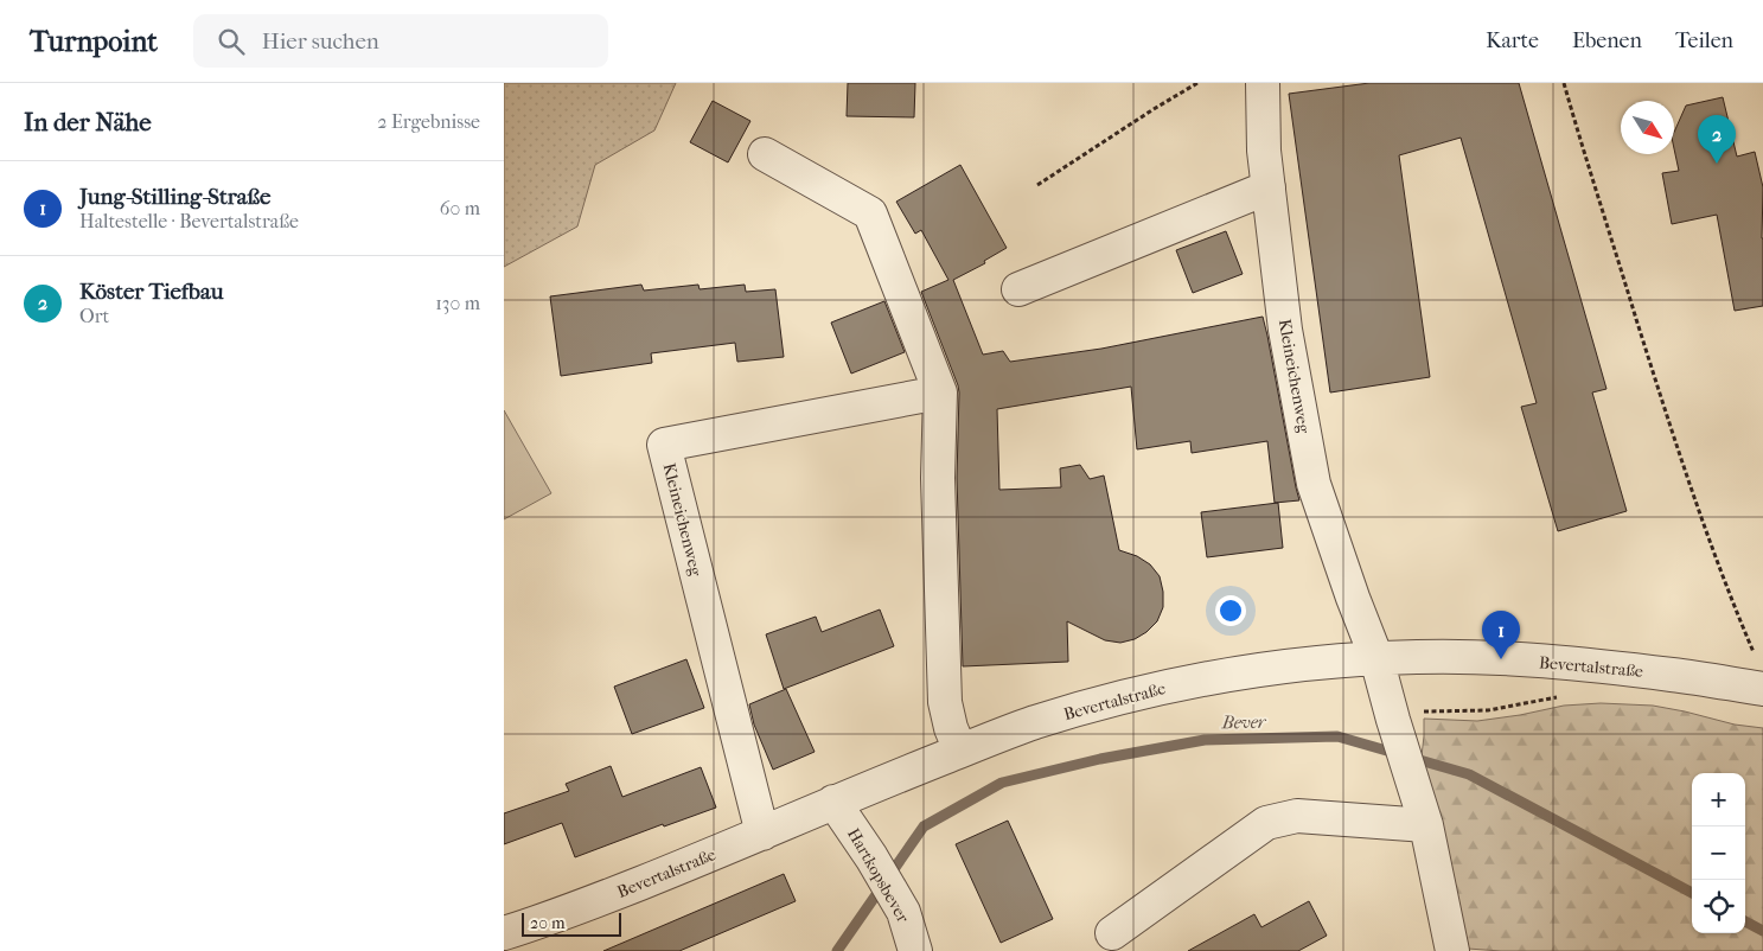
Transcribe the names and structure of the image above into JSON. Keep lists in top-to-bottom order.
{
  "streets": {
    "street": ["Kleineichenweg", "Bevertalstraße", "Hartkopsbever"]
  },
  "crossings": [
    ["Kleineichenweg", "Bevertalstraße"],
    ["Bevertalstraße", "Hartkopsbever"]
  ],
  "water": ["Bever"],
  "scale_bar": "20 m",
  "north": "bottom right",
  "page": {
    "header": "Turnpoint",
    "search": "Hier suchen",
    "nav": ["Karte", "Ebenen", "Teilen"],
    "heading": ["In der Nähe", "2 Ergebnisse"],
    "pins": ["2", "1"],
    "list": [
      {
        "mark": "1",
        "name": "Jung-Stilling-Straße",
        "note": "Haltestelle · Bevertalstraße",
        "value": "60 m"
      },
      {
        "mark": "2",
        "name": "Köster Tiefbau",
        "note": "Ort",
        "value": "130 m"
      }
    ],
    "map_buttons": ["+", "−"],
    "scale": "20 m"
  }
}
